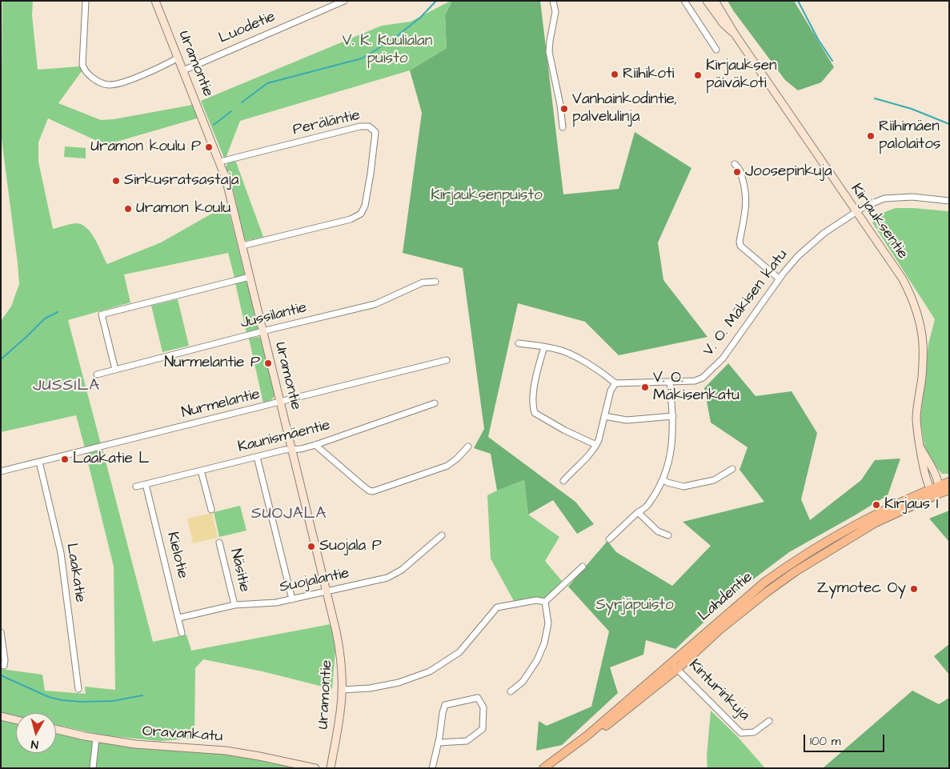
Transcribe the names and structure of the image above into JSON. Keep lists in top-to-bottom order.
{
  "streets": {
    "main road": ["Lahdentie"],
    "street": [
      "Luodetie",
      "Uramontie",
      "Peräläntie",
      "Kirjauksentie",
      "V. O. Mäkisen katu",
      "Jussilantie",
      "Nurmelantie",
      "Kaunismäentie",
      "Kielotie",
      "Näsitie",
      "Laakatie",
      "Suojalantie",
      "Kinturinkuja",
      "Oravankatu"
    ]
  },
  "crossings": [
    ["Luodetie", "Uramontie"],
    ["Uramontie", "Peräläntie"],
    ["Uramontie", "Jussilantie"],
    ["Uramontie", "Nurmelantie"],
    ["Uramontie", "Kaunismäentie"],
    ["Uramontie", "Suojalantie"],
    ["Kirjauksentie", "V. O. Mäkisen katu"],
    ["Kirjauksentie", "Lahdentie"],
    ["Nurmelantie", "Laakatie"],
    ["Kaunismäentie", "Kielotie"],
    ["Kielotie", "Suojalantie"],
    ["Näsitie", "Suojalantie"],
    ["Lahdentie", "Kinturinkuja"]
  ],
  "districts": ["JUSSILA", "SUOJALA"],
  "parks": ["V. K. Kuulialan puisto", "Kirjauksenpuisto", "Syrjäpuisto"],
  "places": [
    "Riihikoti",
    "Kirjauksen päiväkoti",
    "Vanhainkodintie, palvelulinja",
    "Riihimäen palolaitos",
    "Uramon koulu P",
    "Joosepinkuja",
    "Sirkusratsastaja",
    "Uramon koulu",
    "Nurmelantie P",
    "V. O. Mäkisenkatu",
    "Laakatie L",
    "Kirjaus I",
    "Suojala P",
    "Zymotec Oy"
  ],
  "scale_bar": "100 m",
  "north": "bottom"
}
